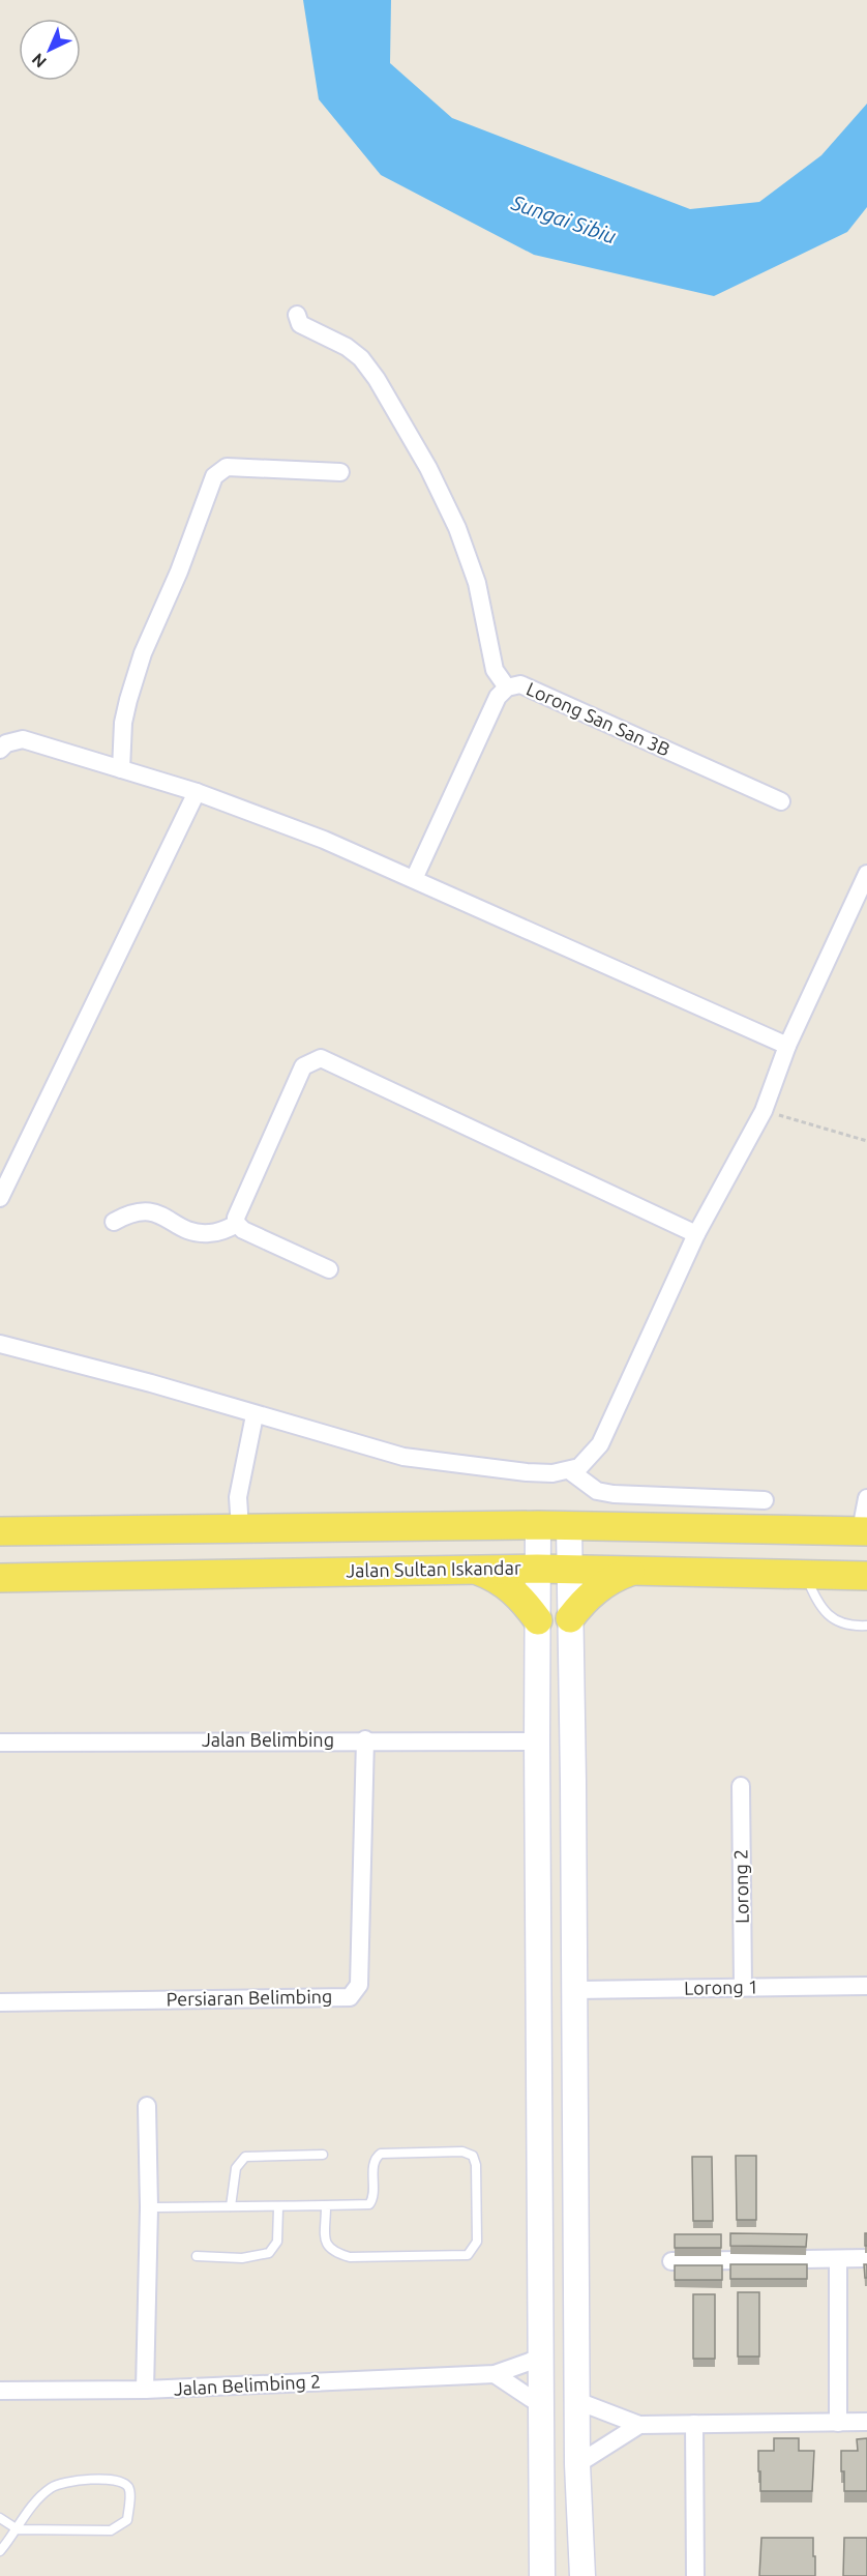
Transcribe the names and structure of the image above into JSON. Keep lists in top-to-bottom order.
{
  "streets": {
    "main road": ["Jalan Sultan Iskandar"],
    "street": [
      "Lorong San San 3B",
      "Jalan Belimbing",
      "Lorong 2",
      "Lorong 1",
      "Persiaran Belimbing",
      "Jalan Belimbing 2"
    ]
  },
  "crossings": [
    ["Jalan Belimbing", "Persiaran Belimbing"],
    ["Lorong 2", "Lorong 1"]
  ],
  "water": ["Sungai Sibiu"],
  "north": "bottom left"
}
